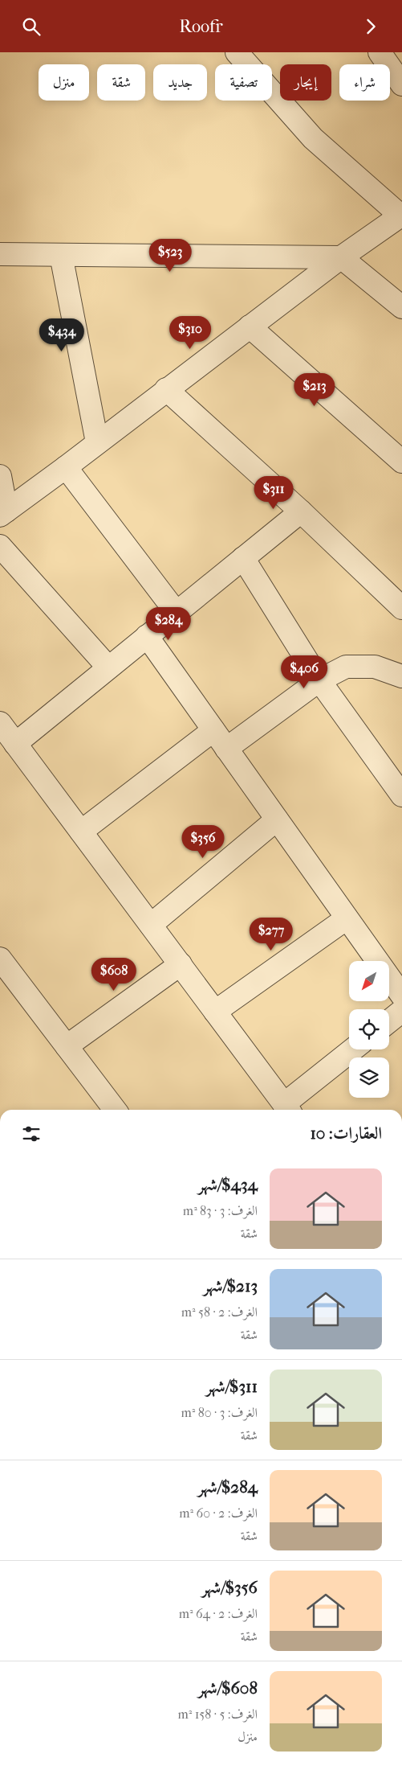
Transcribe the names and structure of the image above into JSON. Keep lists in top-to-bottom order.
{
  "north": "bottom left",
  "page": {
    "header": "Roofr",
    "chip": [
      "شراء",
      "إيجار",
      "تصفية",
      "جديد",
      "شقة",
      "منزل"
    ],
    "price": [
      "$523",
      "$310",
      "$434",
      "$213",
      "$311",
      "$284",
      "$406",
      "$356",
      "$277",
      "$608"
    ],
    "heading": "العقارات: 10",
    "list": [
      {
        "name": "$434/شهر",
        "note": "الغرف: 3 · 83 m² · شقة"
      },
      {
        "name": "$213/شهر",
        "note": "الغرف: 2 · 58 m² · شقة"
      },
      {
        "name": "$311/شهر",
        "note": "الغرف: 3 · 80 m² · شقة"
      },
      {
        "name": "$284/شهر",
        "note": "الغرف: 2 · 60 m² · شقة"
      },
      {
        "name": "$356/شهر",
        "note": "الغرف: 2 · 64 m² · شقة"
      },
      {
        "name": "$608/شهر",
        "note": "الغرف: 5 · 158 m² · منزل"
      }
    ]
  }
}
